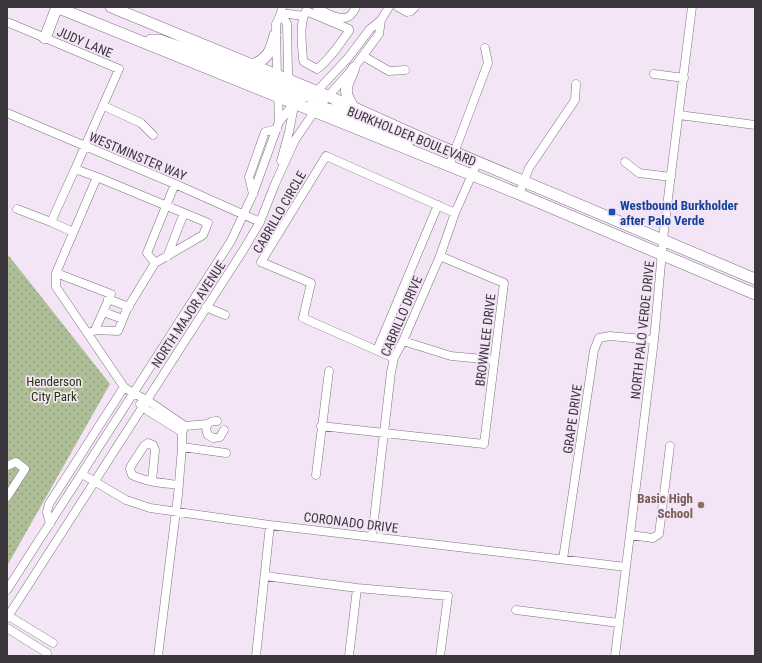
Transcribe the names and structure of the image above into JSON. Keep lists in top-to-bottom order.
{
  "streets": {
    "main road": ["BURKHOLDER BOULEVARD"],
    "street": [
      "JUDY LANE",
      "WESTMINSTER WAY",
      "CABRILLO CIRCLE",
      "NORTH MAJOR AVENUE",
      "CABRILLO DRIVE",
      "NORTH PALO VERDE DRIVE",
      "BROWNLEE DRIVE",
      "GRAPE DRIVE",
      "CORONADO DRIVE"
    ]
  },
  "crossings": [
    ["JUDY LANE", "WESTMINSTER WAY"],
    ["BURKHOLDER BOULEVARD", "NORTH MAJOR AVENUE"],
    ["BURKHOLDER BOULEVARD", "CABRILLO DRIVE"],
    ["BURKHOLDER BOULEVARD", "NORTH PALO VERDE DRIVE"],
    ["WESTMINSTER WAY", "NORTH MAJOR AVENUE"],
    ["CABRILLO CIRCLE", "CABRILLO DRIVE"],
    ["NORTH MAJOR AVENUE", "CORONADO DRIVE"],
    ["CABRILLO DRIVE", "BROWNLEE DRIVE"],
    ["CABRILLO DRIVE", "CORONADO DRIVE"],
    ["NORTH PALO VERDE DRIVE", "GRAPE DRIVE"],
    ["NORTH PALO VERDE DRIVE", "CORONADO DRIVE"],
    ["GRAPE DRIVE", "CORONADO DRIVE"]
  ],
  "parks": ["Henderson City Park"],
  "places": {
    "transit": ["Westbound Burkholder after Palo Verde"],
    "other": ["Basic High School"]
  }
}
